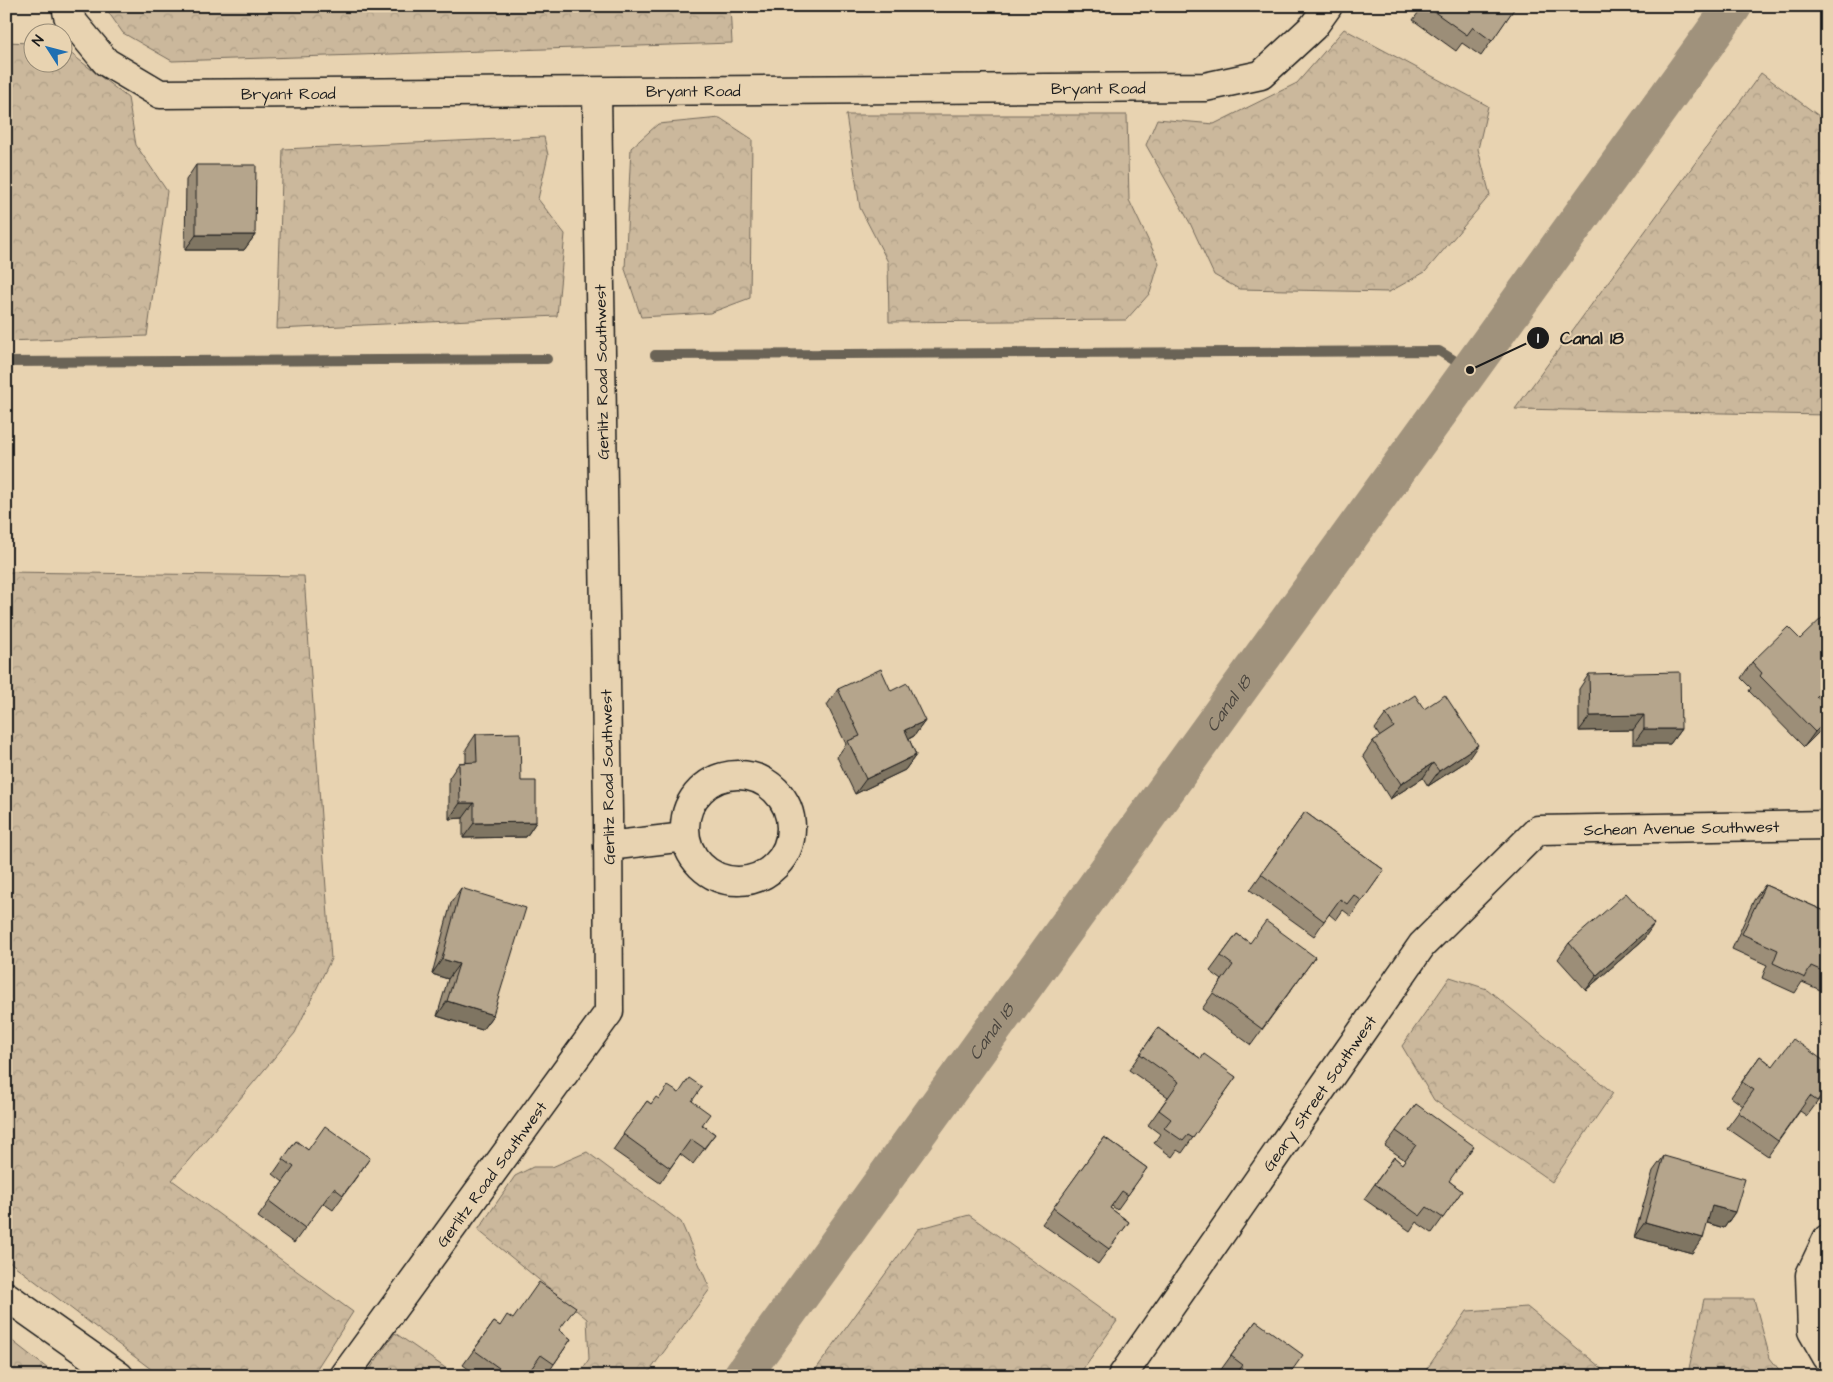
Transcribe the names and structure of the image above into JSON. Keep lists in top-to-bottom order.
{
  "streets": {
    "street": [
      "Bryant Road",
      "Gerlitz Road Southwest",
      "Schean Avenue Southwest",
      "Geary Street Southwest"
    ]
  },
  "crossings": [
    ["Bryant Road", "Gerlitz Road Southwest"],
    ["Schean Avenue Southwest", "Geary Street Southwest"]
  ],
  "water": ["Canal 18"],
  "places": ["Canal 18"],
  "north": "top left"
}
